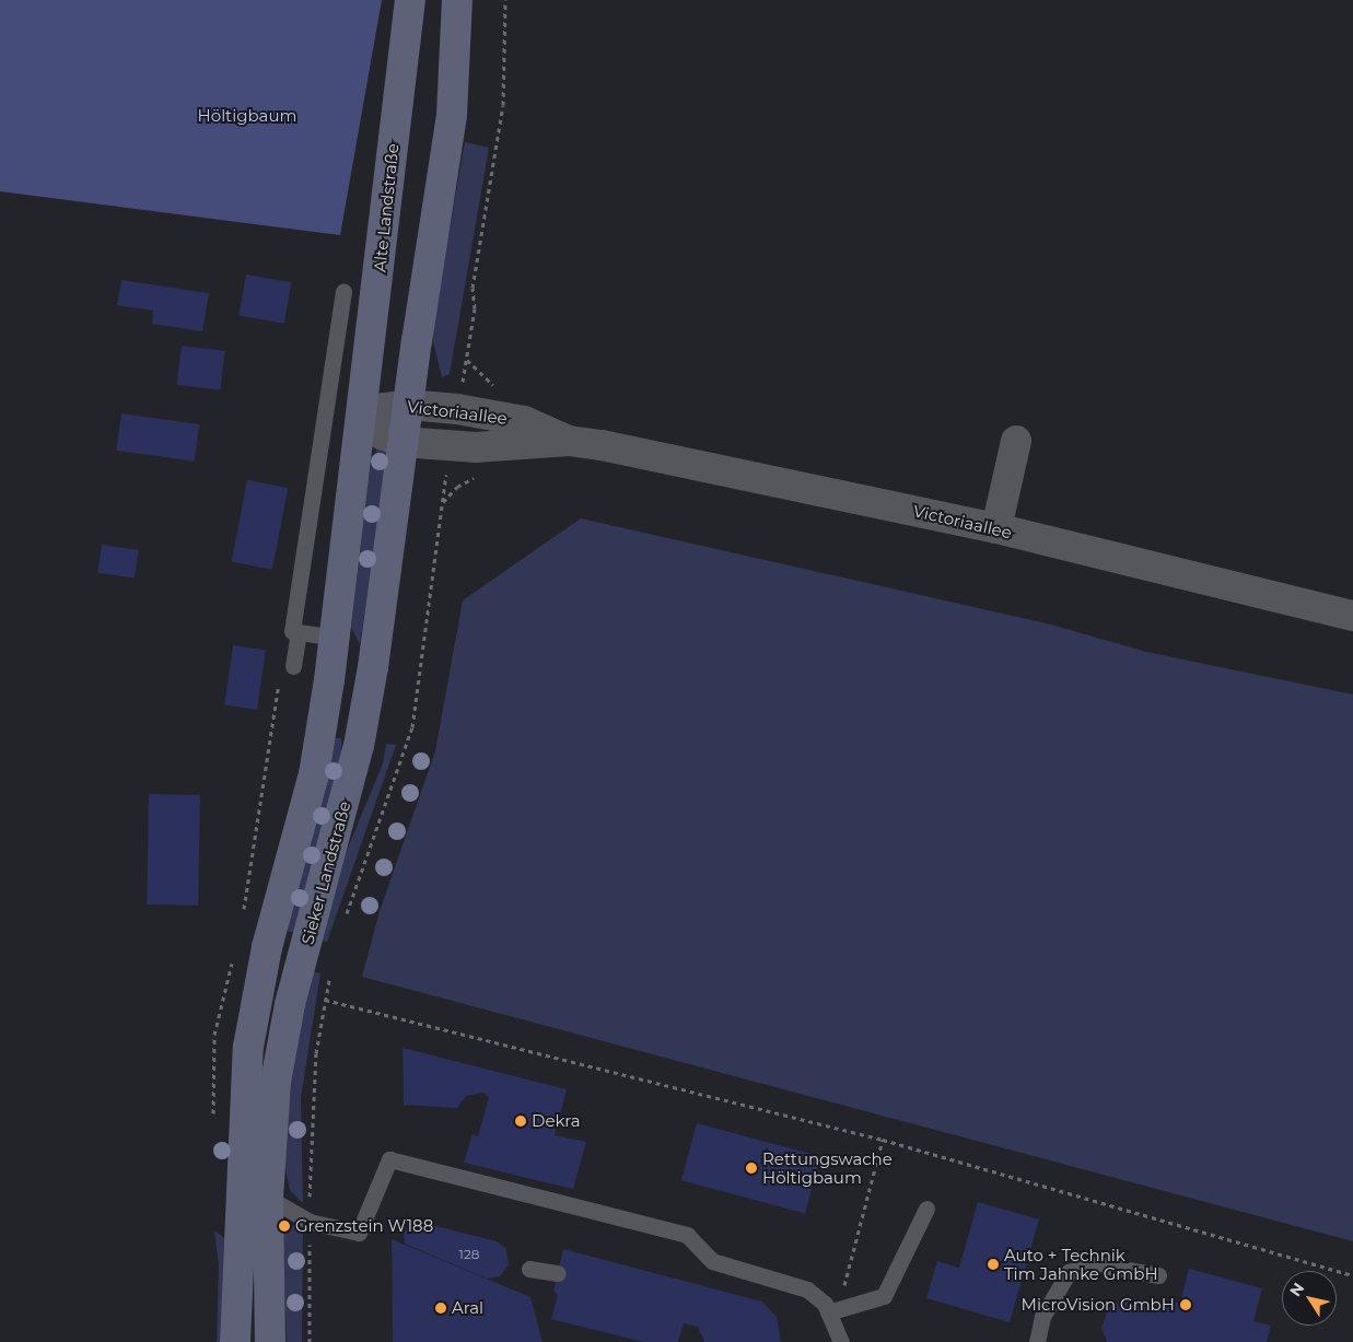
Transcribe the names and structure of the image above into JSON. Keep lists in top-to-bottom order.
{
  "streets": {
    "main road": ["Alte Landstraße", "Sieker Landstraße"],
    "street": ["Victoriaallee"]
  },
  "crossings": [
    ["Alte Landstraße", "Victoriaallee"],
    ["Victoriaallee", "Sieker Landstraße"]
  ],
  "parks": ["Höltigbaum"],
  "places": [
    "Dekra",
    "Rettungswache Höltigbaum",
    "Grenzstein W188",
    "Auto + Technik Tim Jahnke GmbH",
    "MicroVision GmbH",
    "Aral"
  ],
  "house_numbers": ["128"],
  "north": "top left"
}
